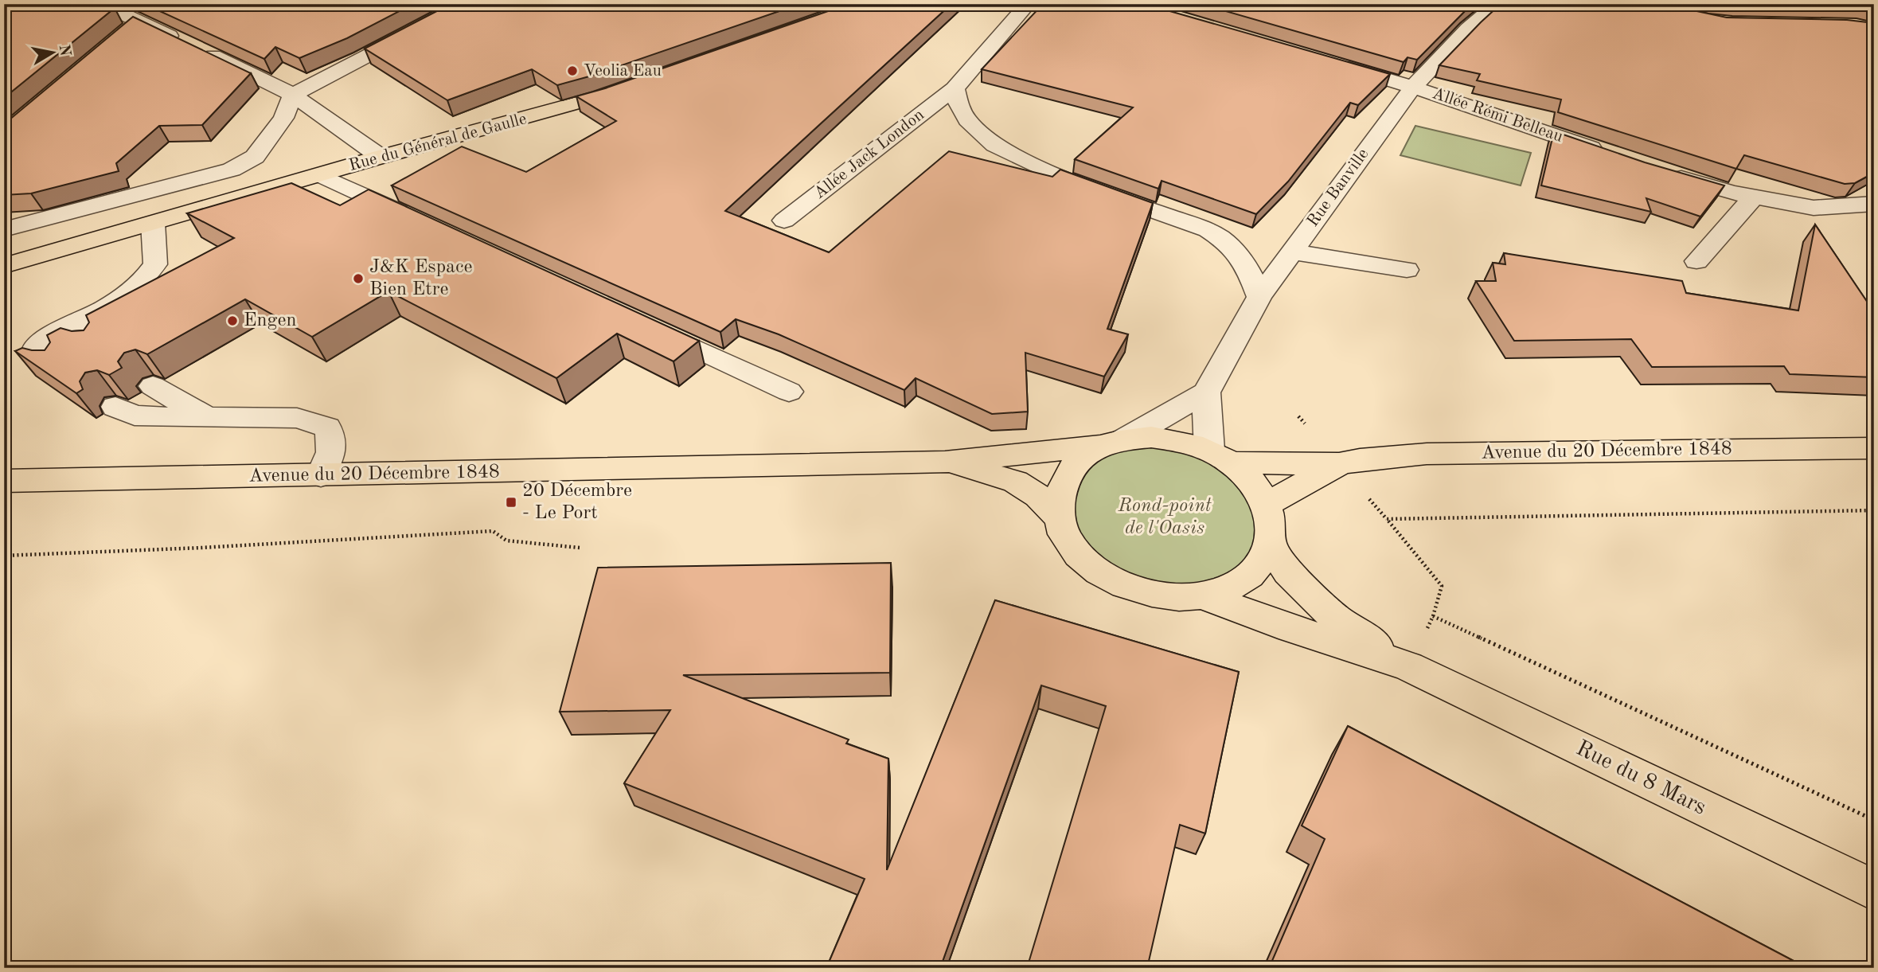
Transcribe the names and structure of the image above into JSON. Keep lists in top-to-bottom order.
{
  "streets": {
    "main road": ["Rue du Général de Gaulle", "Avenue du 20 Décembre 1848", "Rue du 8 Mars"],
    "street": ["Allée Rémi Belleau", "Allée Jack London", "Rue Banville"]
  },
  "crossings": [
    ["Allée Rémi Belleau", "Rue Banville"],
    ["Avenue du 20 Décembre 1848", "Rue du 8 Mars"]
  ],
  "parks": ["Rond-point de l'Oasis"],
  "places": {
    "other": ["Veolia Eau", "J&K Espace Bien Etre", "Engen"],
    "transit": ["20 Décembre - Le Port"]
  },
  "north": "right"
}
